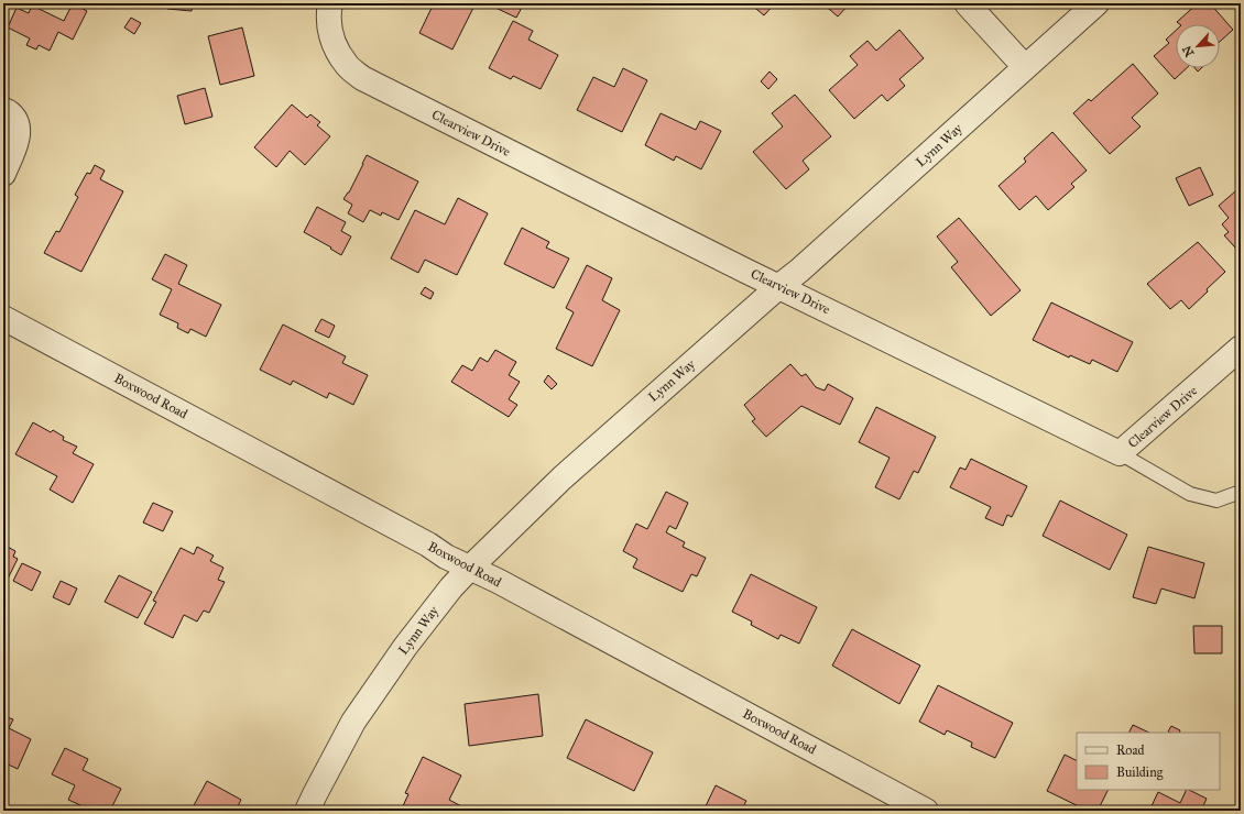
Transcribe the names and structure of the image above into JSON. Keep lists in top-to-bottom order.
{
  "streets": {
    "street": ["Clearview Drive", "Lynn Way", "Boxwood Road"]
  },
  "crossings": [
    ["Clearview Drive", "Lynn Way"],
    ["Lynn Way", "Boxwood Road"]
  ],
  "legend": ["Road", "Building"],
  "north": "bottom left"
}
